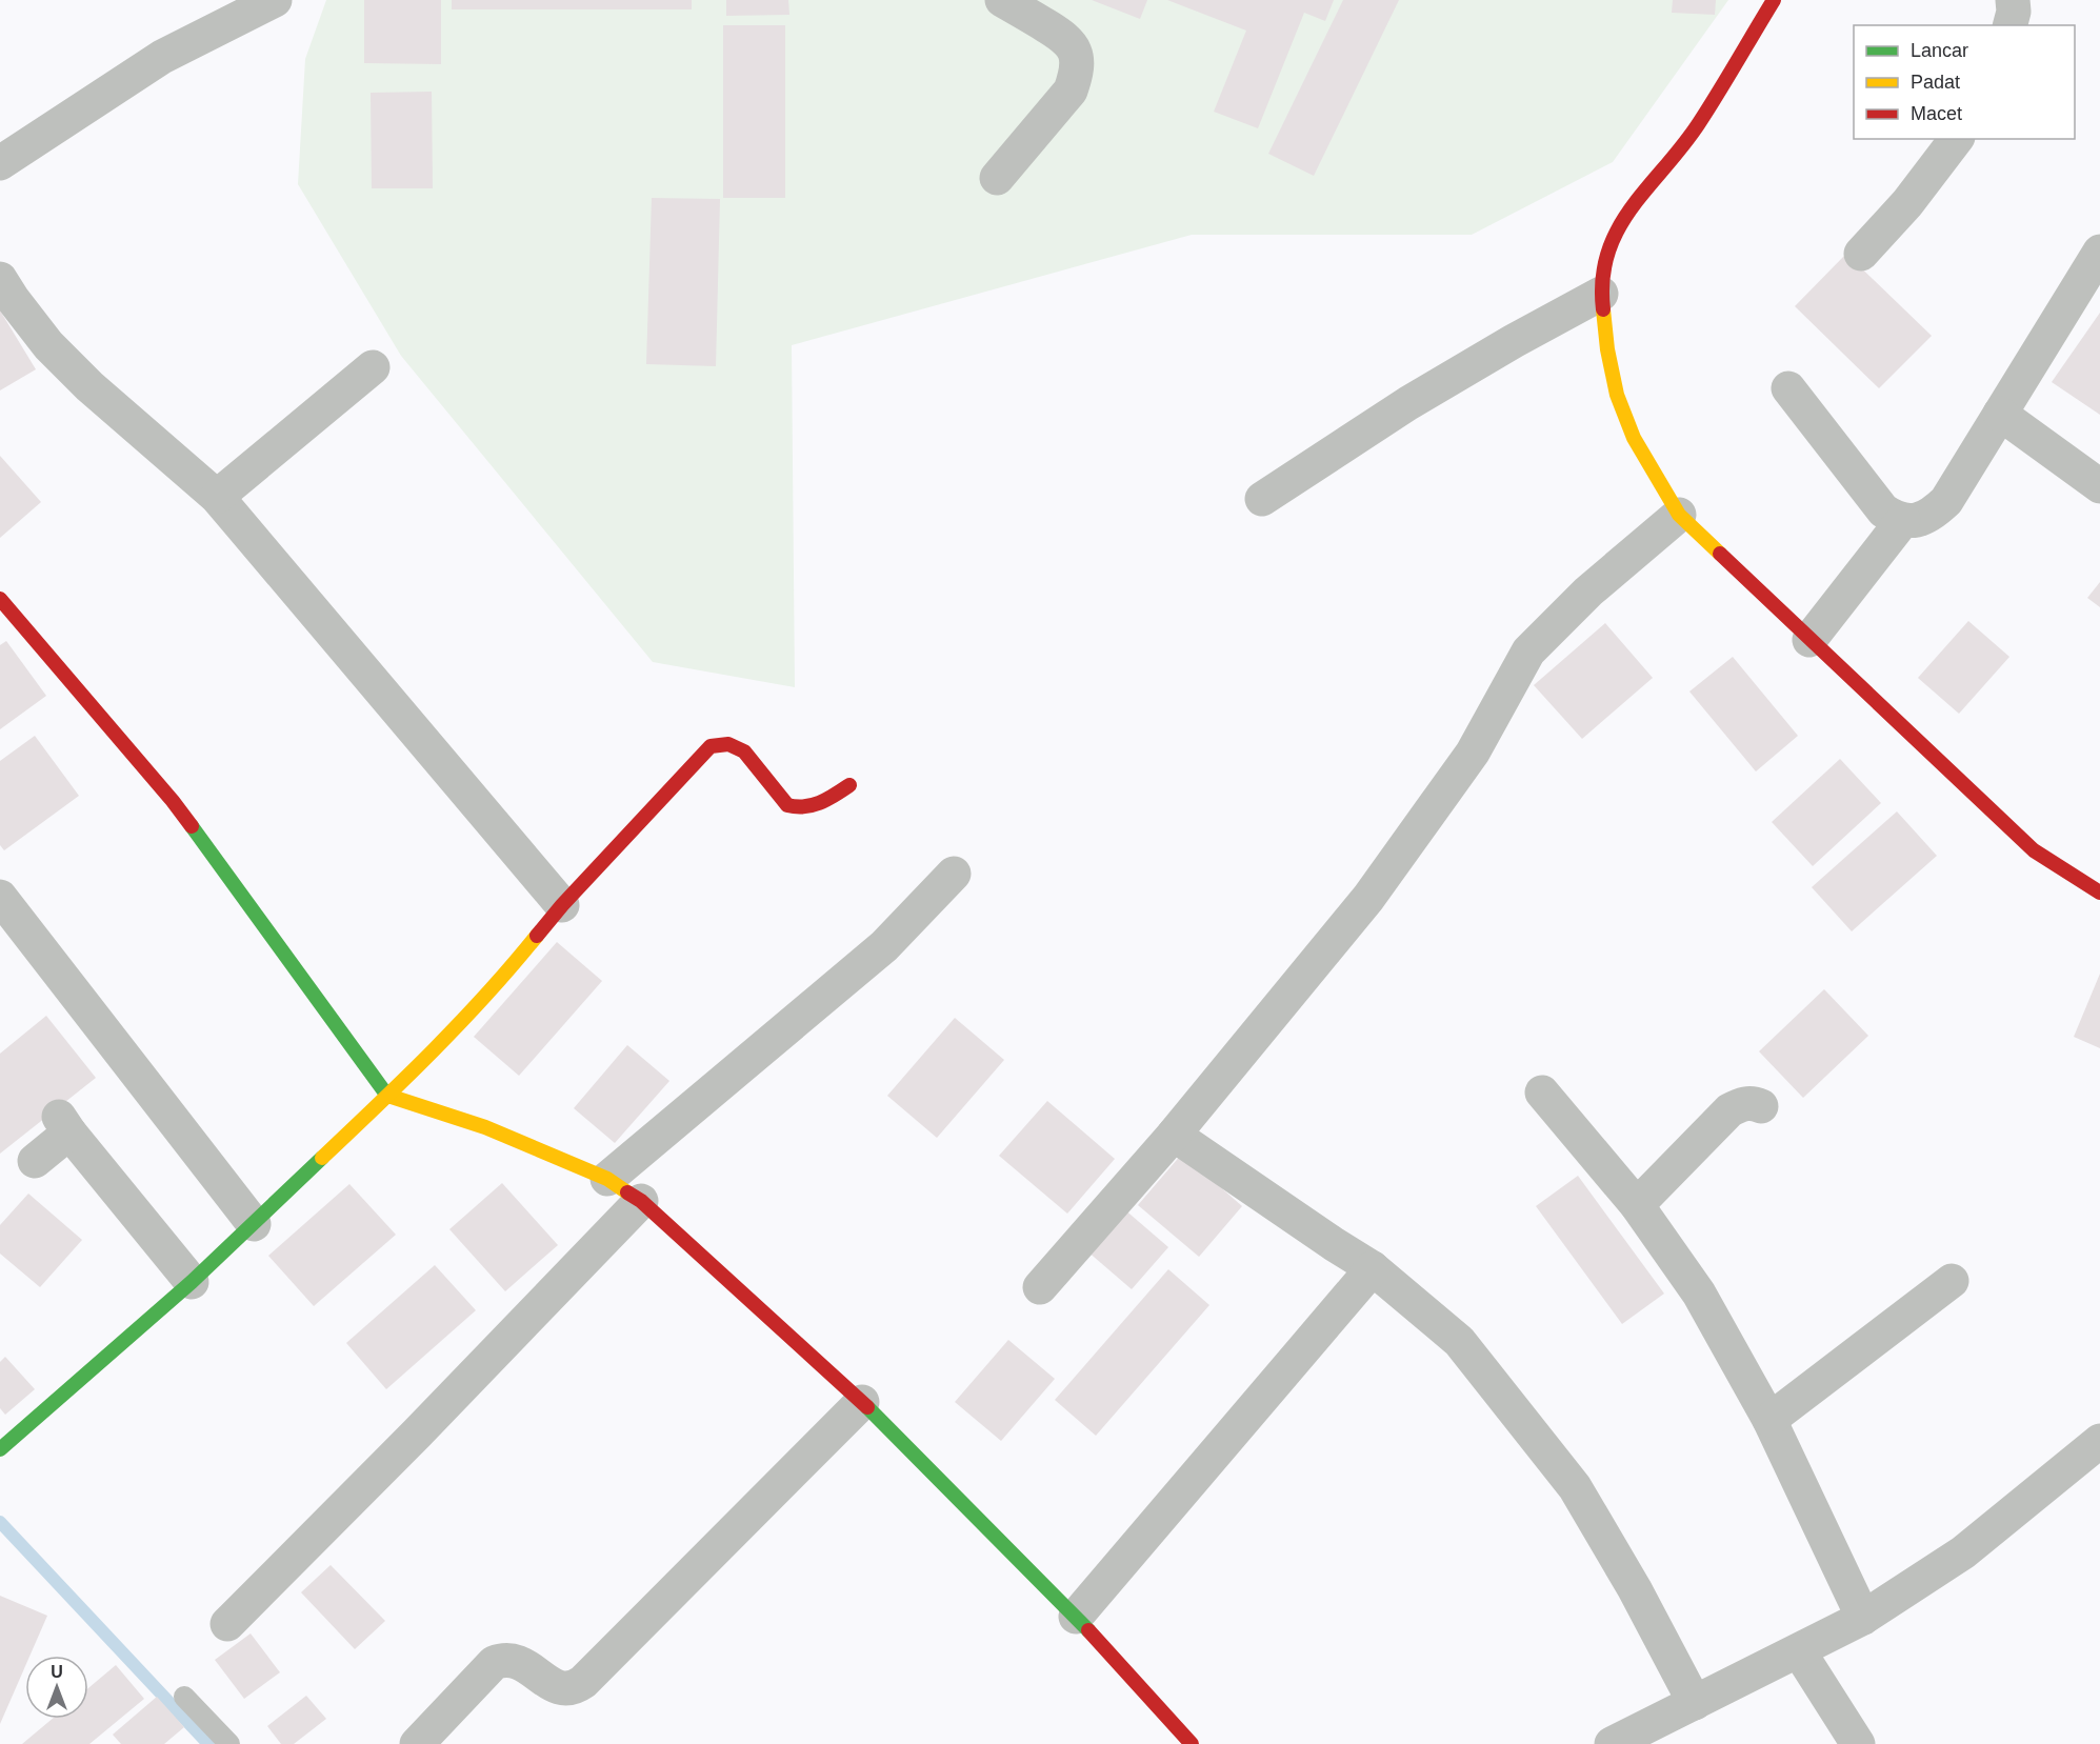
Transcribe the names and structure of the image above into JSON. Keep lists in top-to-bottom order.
{
  "legend": ["Lancar", "Padat", "Macet"],
  "north": "top"
}
